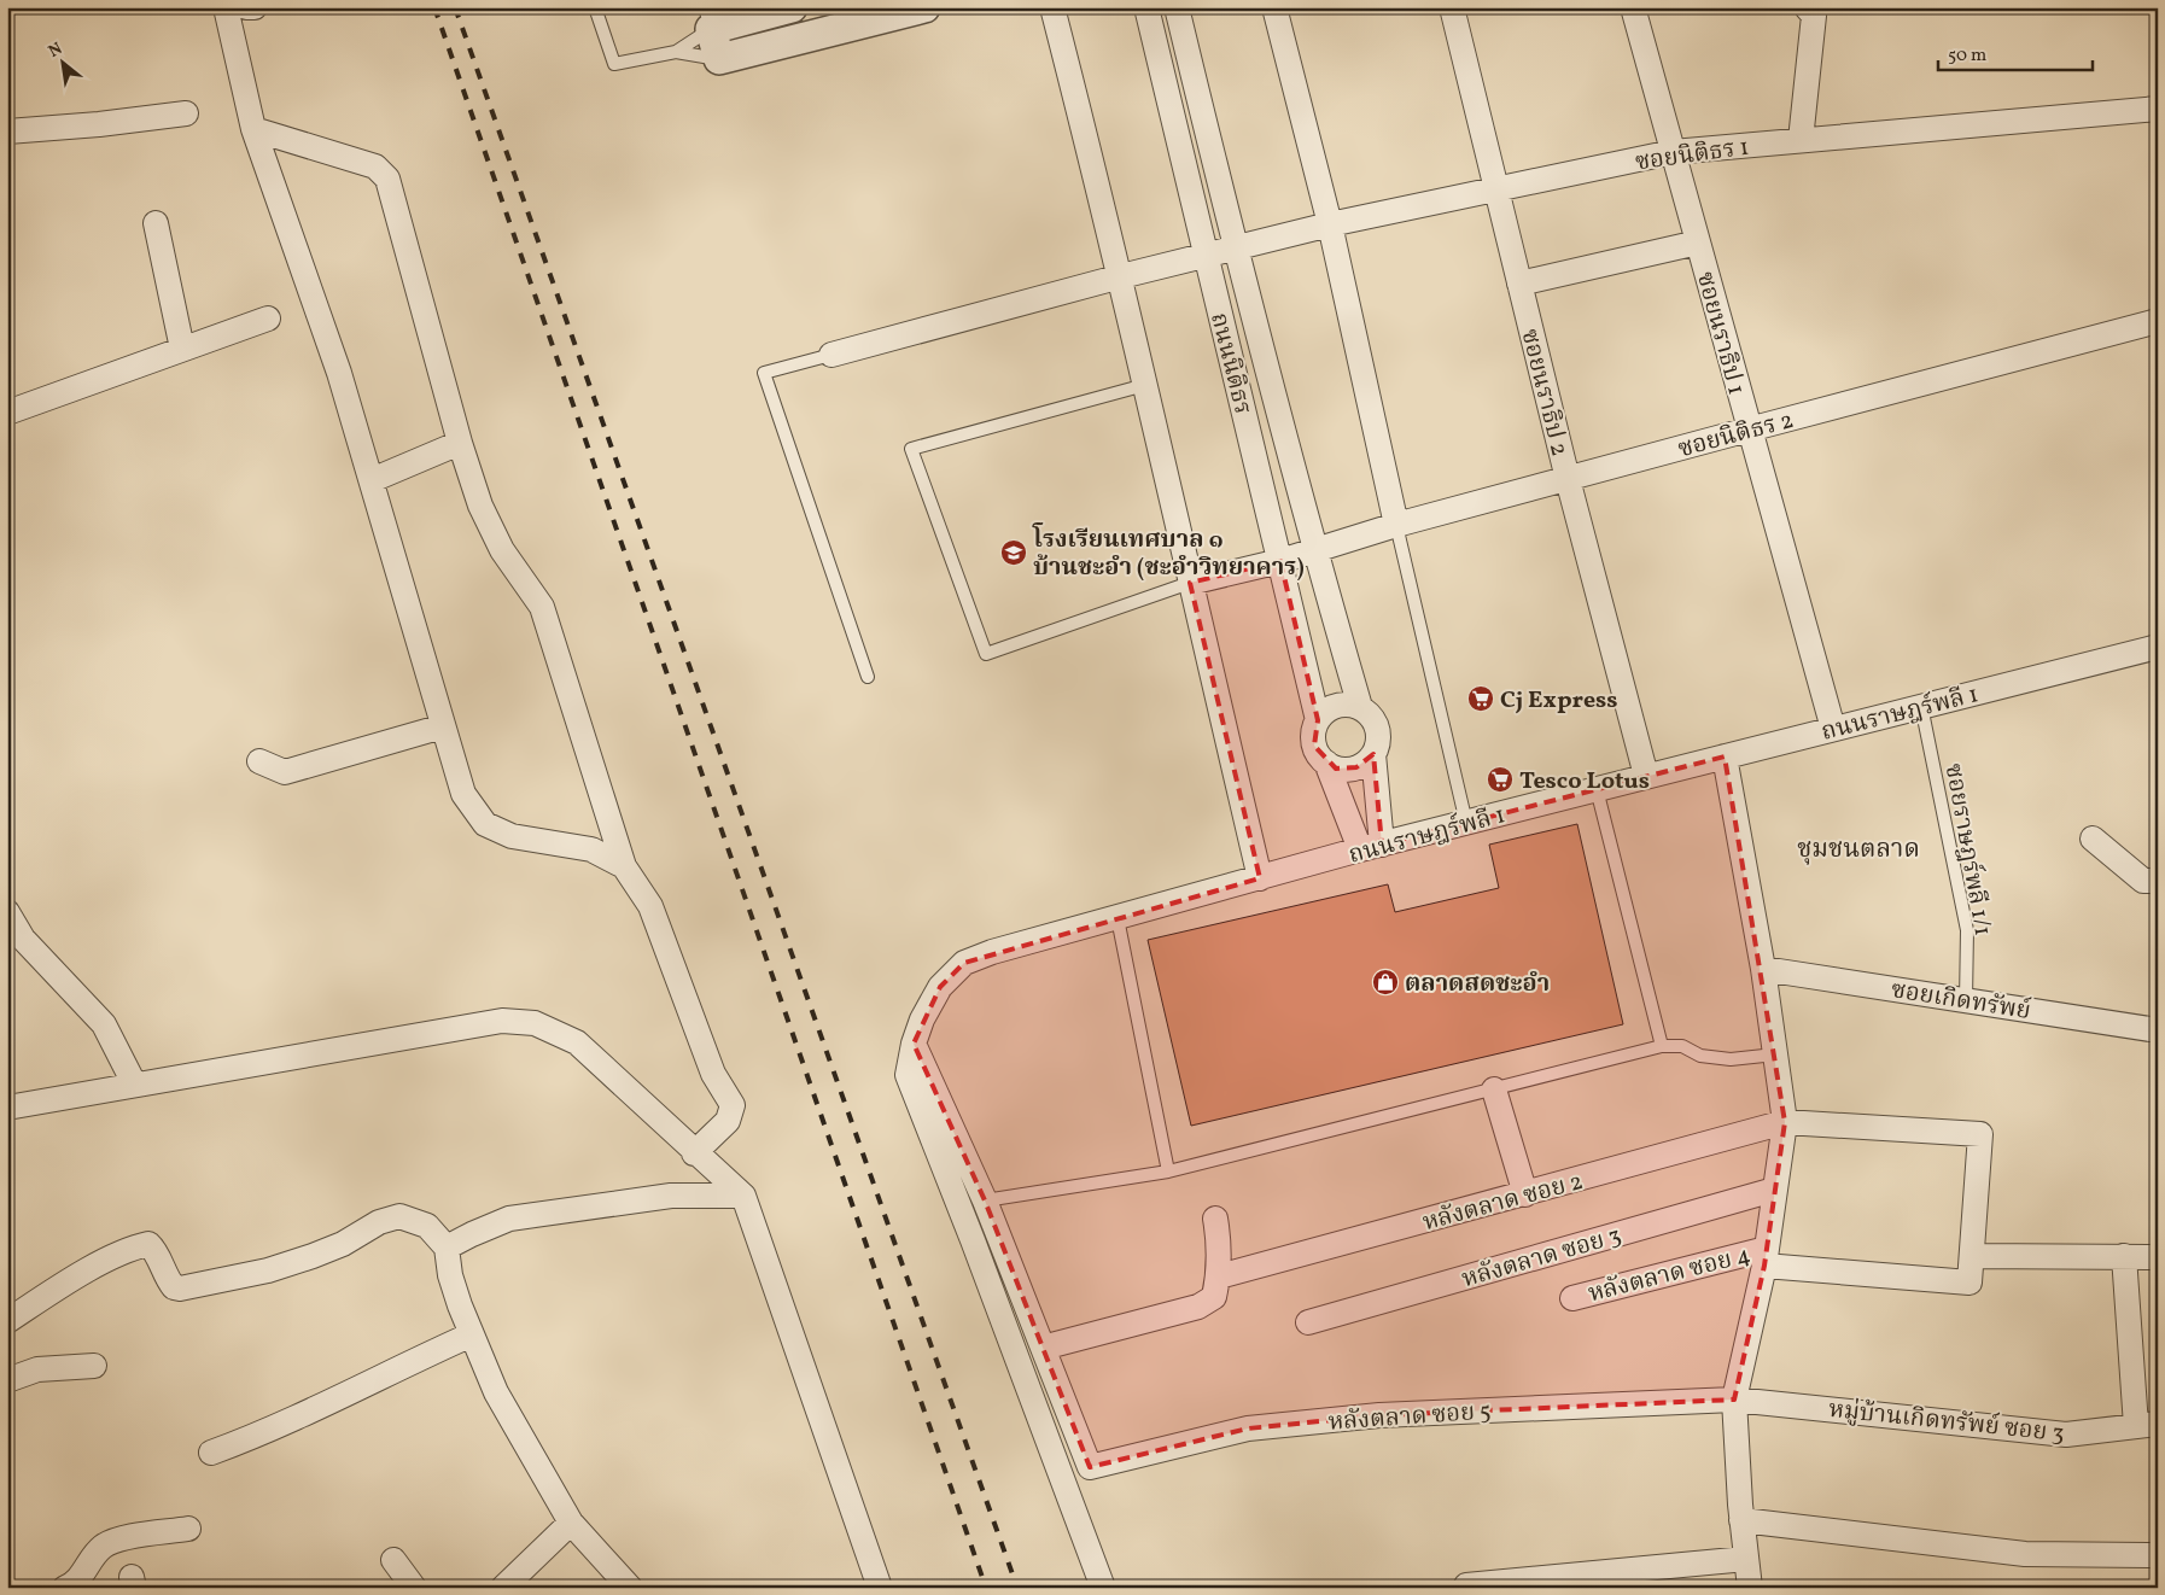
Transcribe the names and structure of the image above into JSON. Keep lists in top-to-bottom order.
{
  "streets": {
    "street": [
      "ซอยนิติธร 1",
      "ซอยนราธิป 1",
      "ถนนนิติธร",
      "ซอยนราธิป 2",
      "ซอยนิติธร 2",
      "ถนนราษฎร์พลี 1",
      "ซอยเกิดทรัพย์",
      "หลังตลาด ซอย 2",
      "หลังตลาด ซอย 3",
      "หลังตลาด ซอย 4",
      "หลังตลาด ซอย 5",
      "หมู่บ้านเกิดทรัพย์ ซอย 3"
    ],
    "lane": ["ซอยราษฎร์พลี 1/1"]
  },
  "crossings": [
    ["ซอยนิติธร 1", "ซอยนราธิป 1"],
    ["ซอยนิติธร 1", "ถนนนิติธร"],
    ["ซอยนิติธร 1", "ซอยนราธิป 2"],
    ["ซอยนราธิป 1", "ซอยนิติธร 2"],
    ["ซอยนราธิป 1", "ถนนราษฎร์พลี 1"],
    ["ถนนนิติธร", "ซอยนิติธร 2"],
    ["ซอยนราธิป 2", "ซอยนิติธร 2"],
    ["ซอยนราธิป 2", "ถนนราษฎร์พลี 1"],
    ["ถนนราษฎร์พลี 1", "ซอยราษฎร์พลี 1/1"],
    ["ซอยราษฎร์พลี 1/1", "ซอยเกิดทรัพย์"],
    ["หลังตลาด ซอย 2", "หลังตลาด ซอย 4"],
    ["หลังตลาด ซอย 5", "หมู่บ้านเกิดทรัพย์ ซอย 3"]
  ],
  "districts": ["ชุมชนตลาด"],
  "places": {
    "school or university": ["โรงเรียนเทศบาล ๑ บ้านชะอำ (ชะอำวิทยาคาร)"],
    "supermarket": ["Cj Express", "Tesco Lotus"],
    "shop": ["ตลาดสดชะอำ"]
  },
  "scale_bar": "50 m",
  "north": "top left"
}
